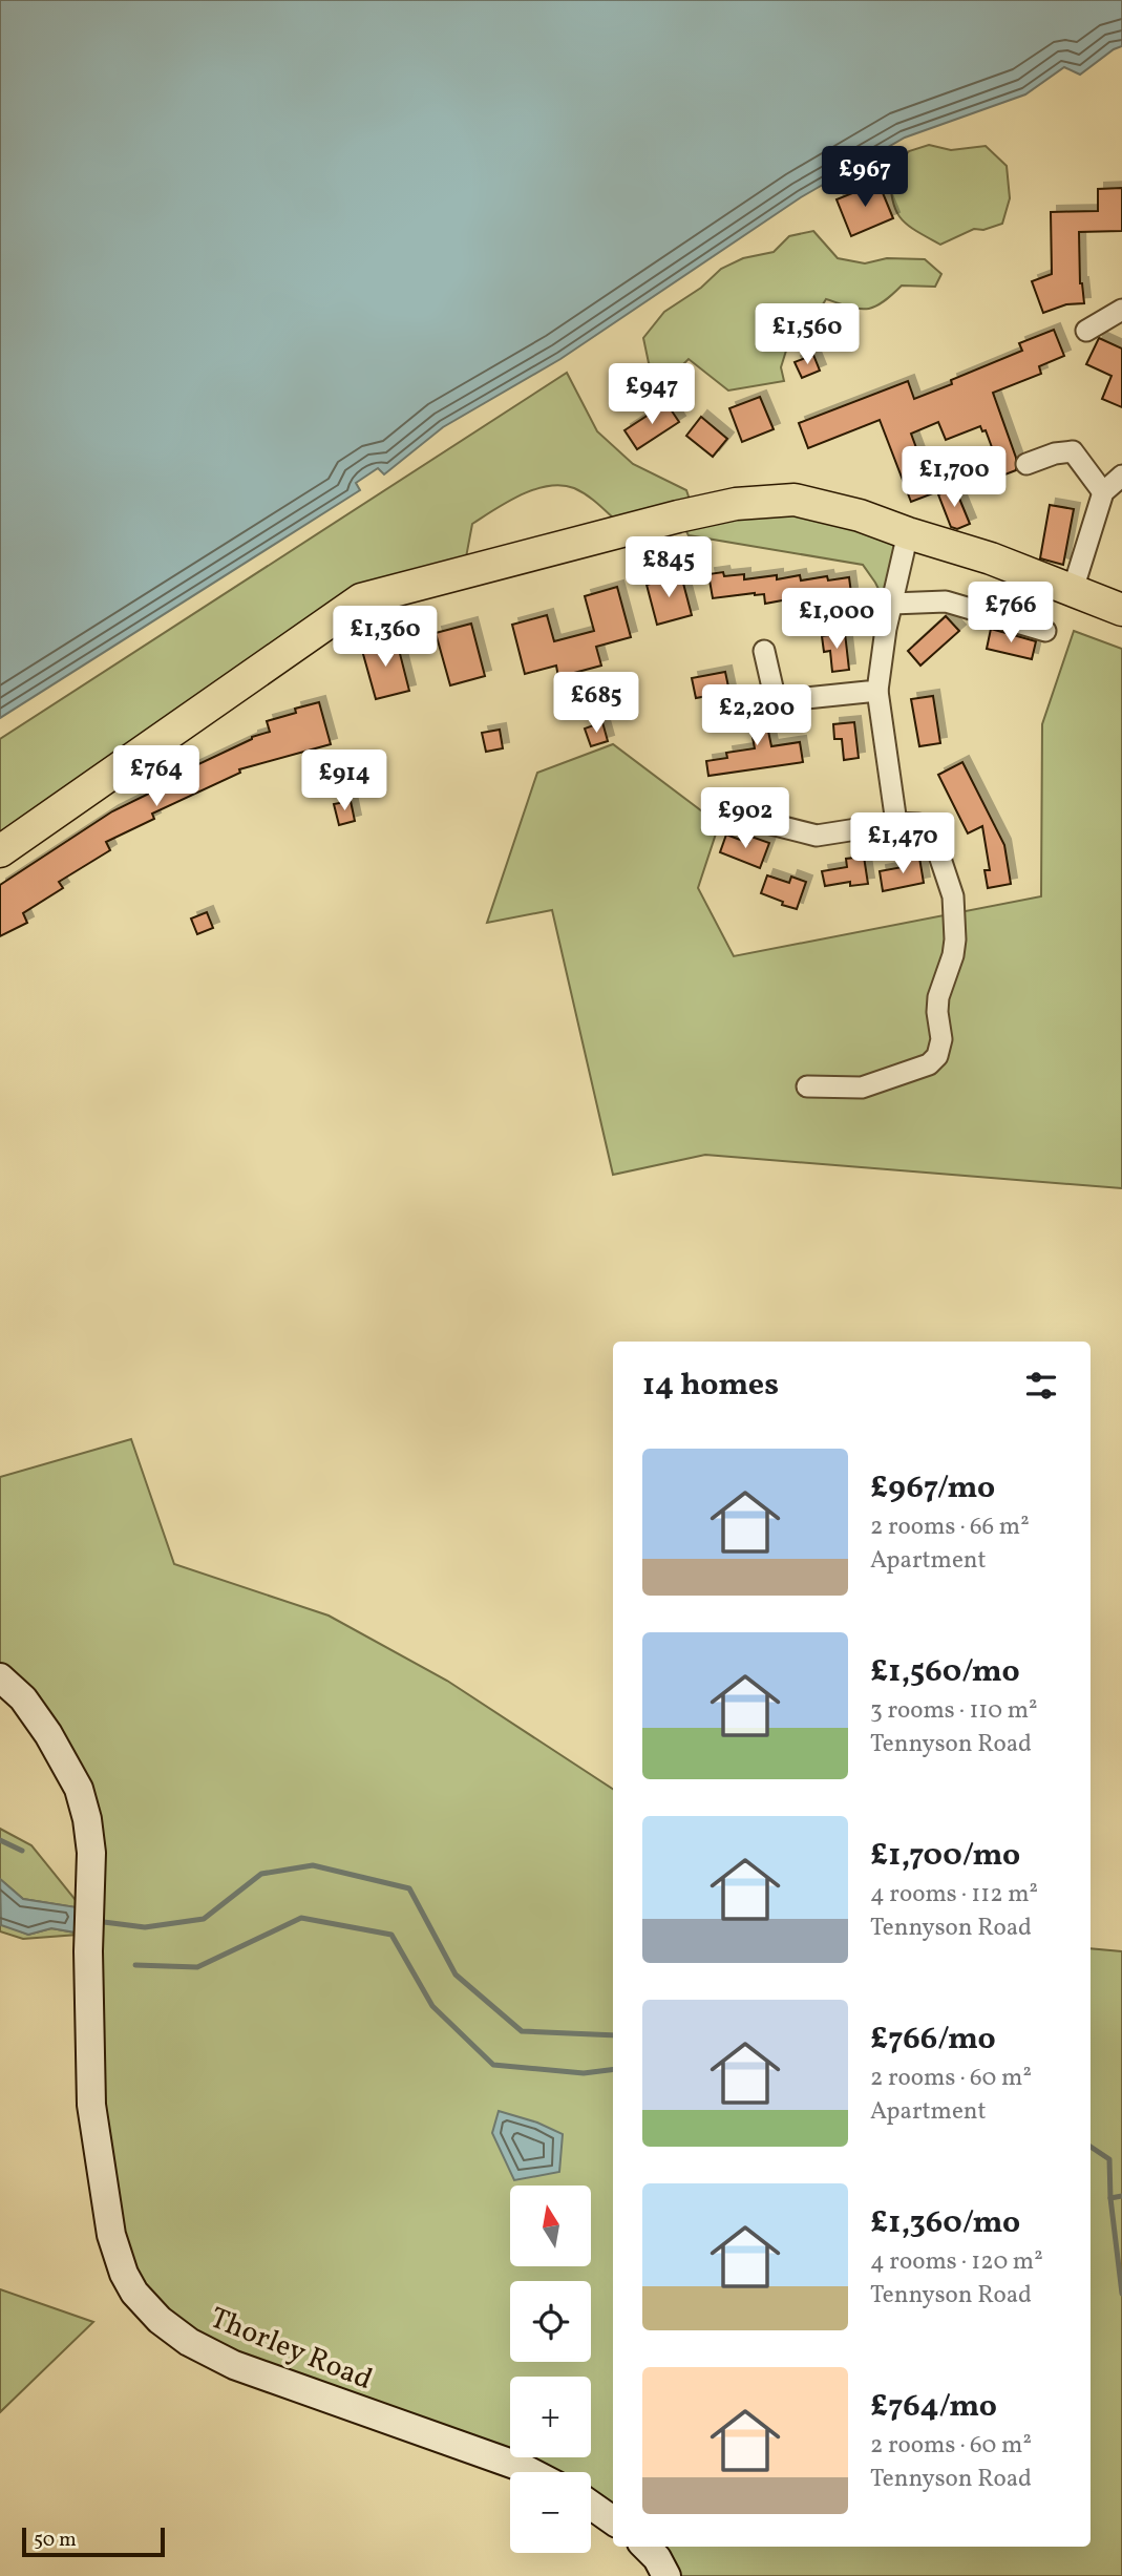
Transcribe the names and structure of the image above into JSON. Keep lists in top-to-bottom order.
{
  "streets": {
    "main road": ["Thorley Road"]
  },
  "scale_bar": "50 m",
  "north": "top",
  "page": {
    "price": [
      "£967",
      "£1,560",
      "£947",
      "£1,700",
      "£845",
      "£766",
      "£1,000",
      "£1,360",
      "£685",
      "£2,200",
      "£764",
      "£914",
      "£902",
      "£1,470"
    ],
    "heading": "14 homes",
    "list": [
      {
        "name": "£967/mo",
        "note": "2 rooms · 66 m² · Apartment"
      },
      {
        "name": "£1,560/mo",
        "note": "3 rooms · 110 m² · Tennyson Road"
      },
      {
        "name": "£1,700/mo",
        "note": "4 rooms · 112 m² · Tennyson Road"
      },
      {
        "name": "£766/mo",
        "note": "2 rooms · 60 m² · Apartment"
      },
      {
        "name": "£1,360/mo",
        "note": "4 rooms · 120 m² · Tennyson Road"
      },
      {
        "name": "£764/mo",
        "note": "2 rooms · 60 m² · Tennyson Road"
      }
    ],
    "map_buttons": ["+", "−"],
    "scale": "50 m"
  }
}
